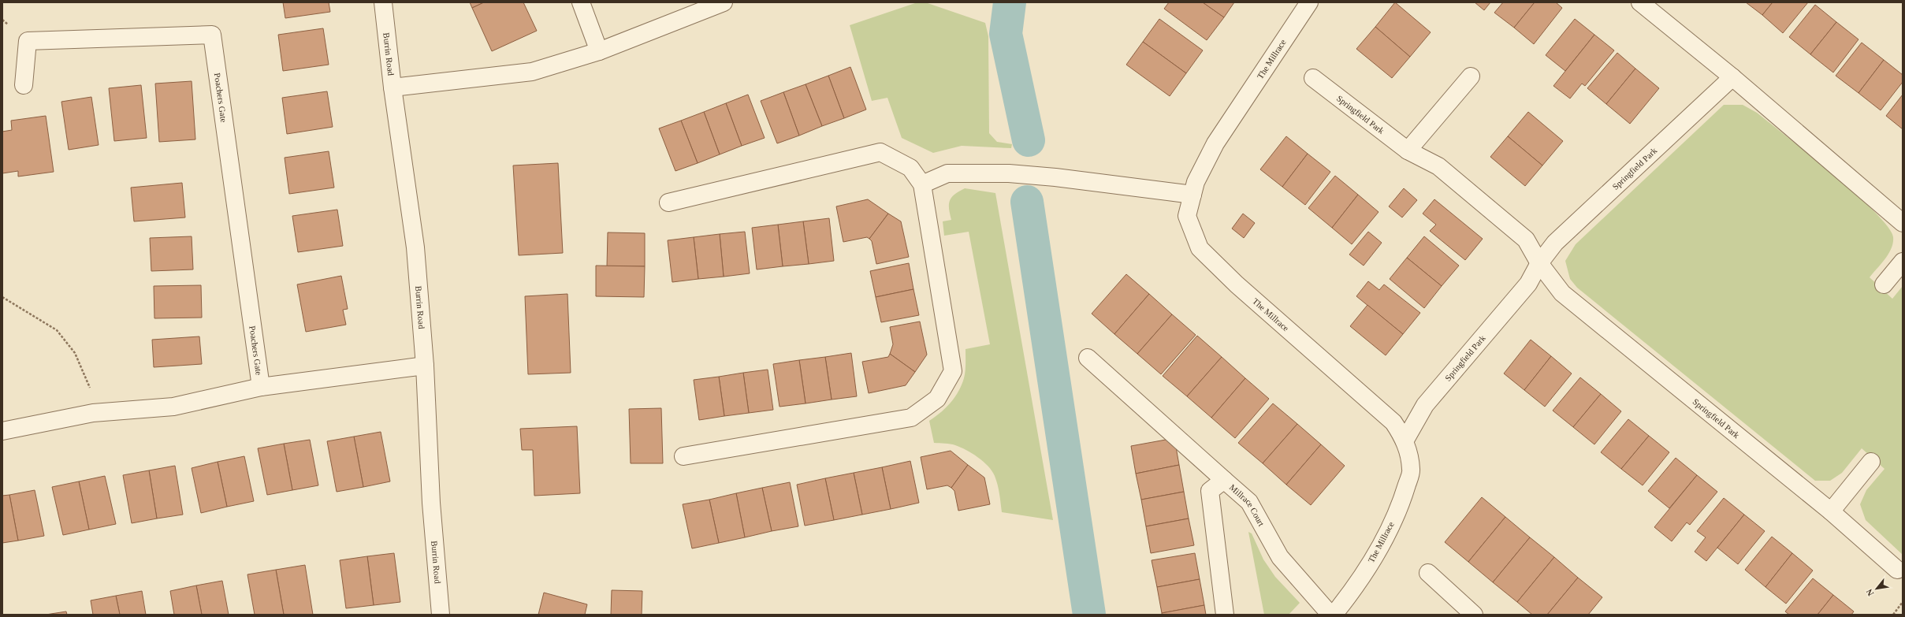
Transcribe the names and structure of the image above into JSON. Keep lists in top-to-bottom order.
{
  "streets": {
    "street": [
      "Burrin Road",
      "The Millrace",
      "Poachers Gate",
      "Springfield Park",
      "Millrace Court"
    ]
  },
  "crossings": [
    ["Burrin Road", "Poachers Gate"],
    ["The Millrace", "Springfield Park"]
  ],
  "north": "bottom left"
}
